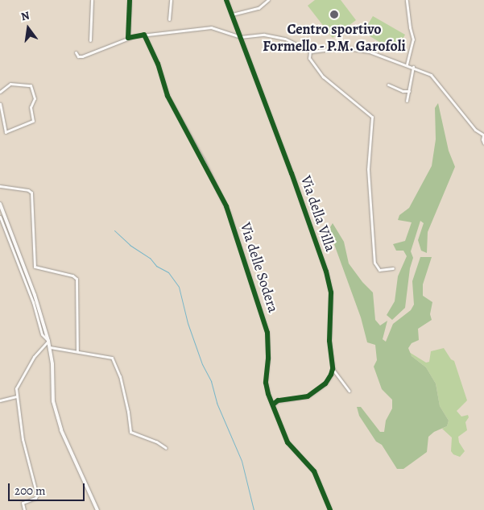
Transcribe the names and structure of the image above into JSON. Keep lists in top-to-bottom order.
{
  "streets": {
    "street": ["Via della Villa", "Via delle Sodera"]
  },
  "places": ["Centro sportivo Formello - P.M. Garofoli"],
  "scale_bar": "200 m",
  "north": "top"
}
